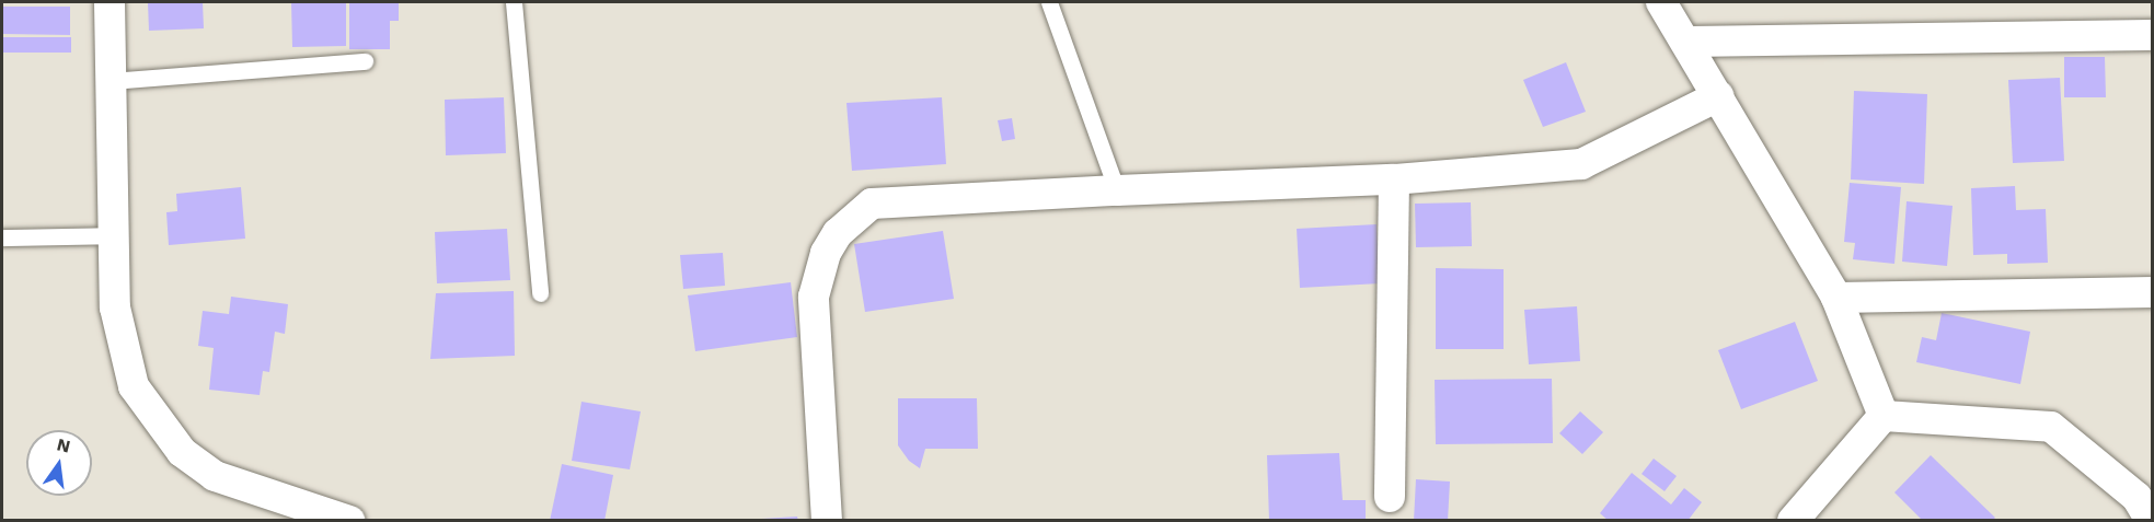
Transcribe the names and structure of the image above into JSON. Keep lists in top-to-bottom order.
{
  "north": "top"
}
